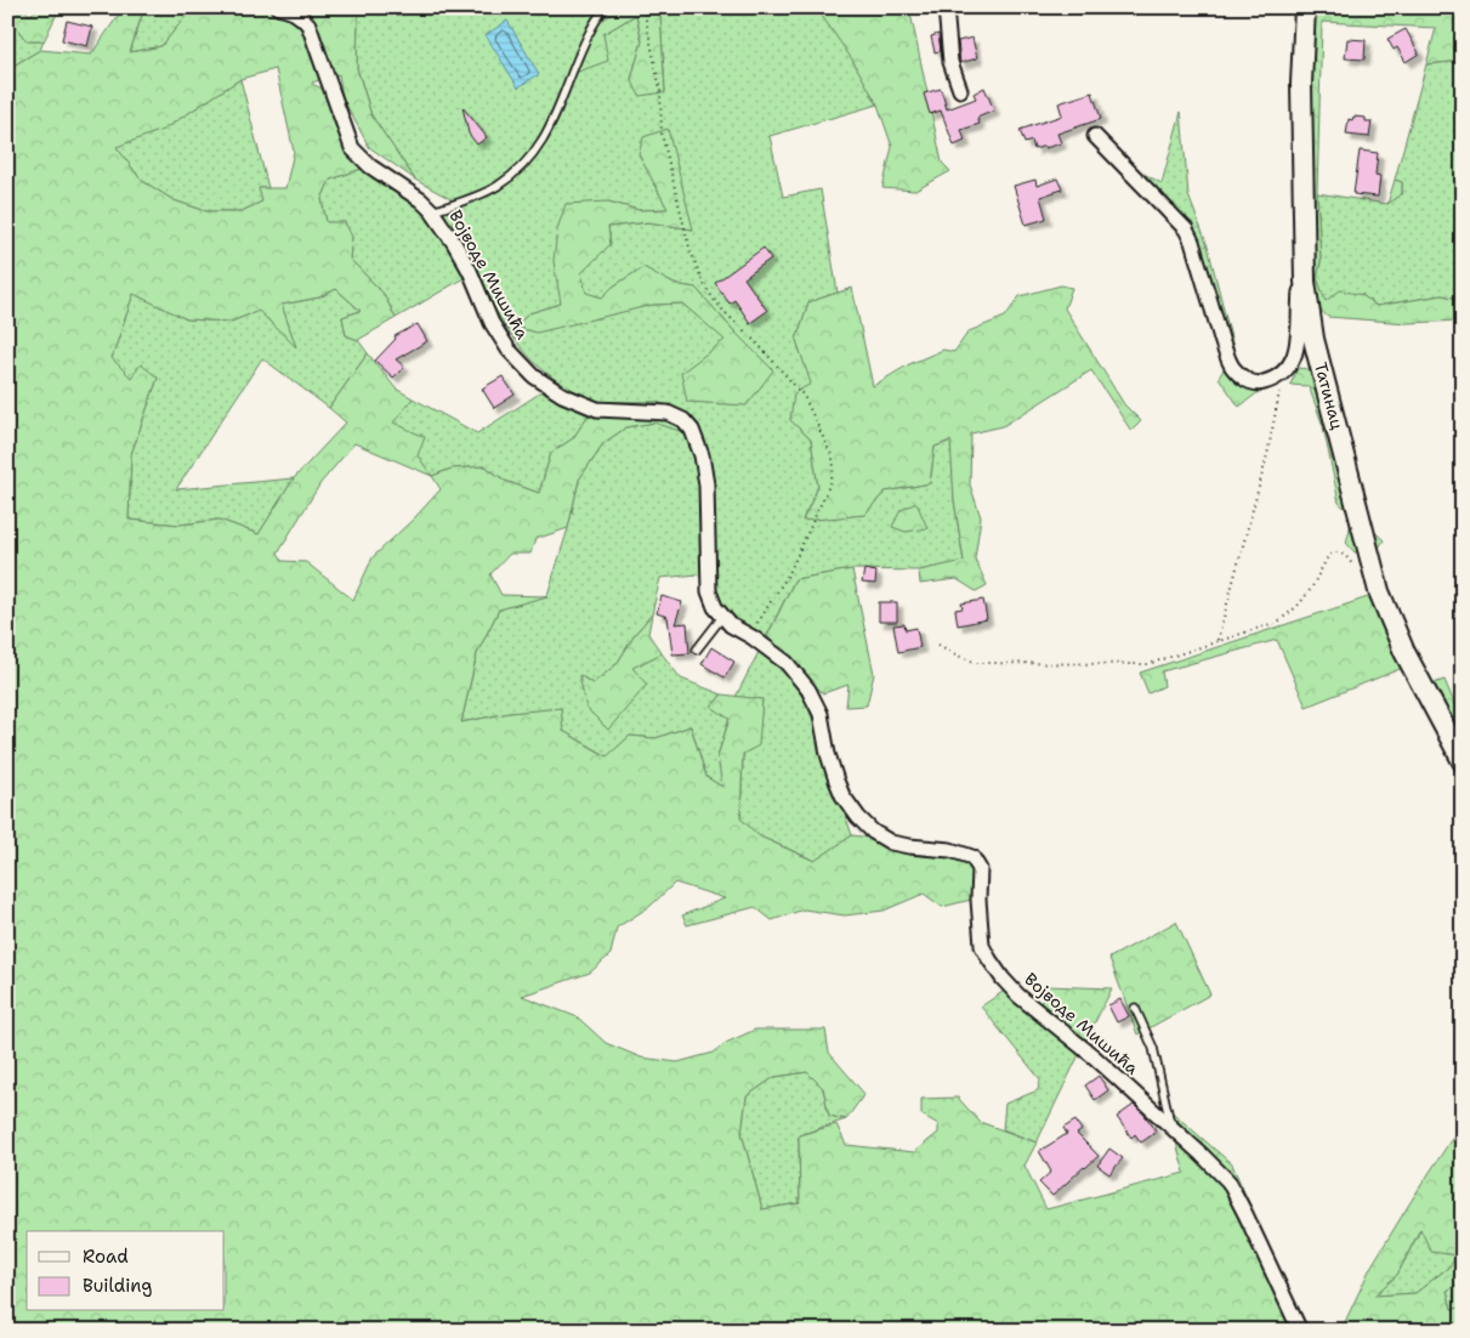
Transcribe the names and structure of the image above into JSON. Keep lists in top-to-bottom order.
{
  "streets": {
    "street": ["Војводе Мишића", "Татинац"]
  },
  "legend": ["Road", "Building"]
}
